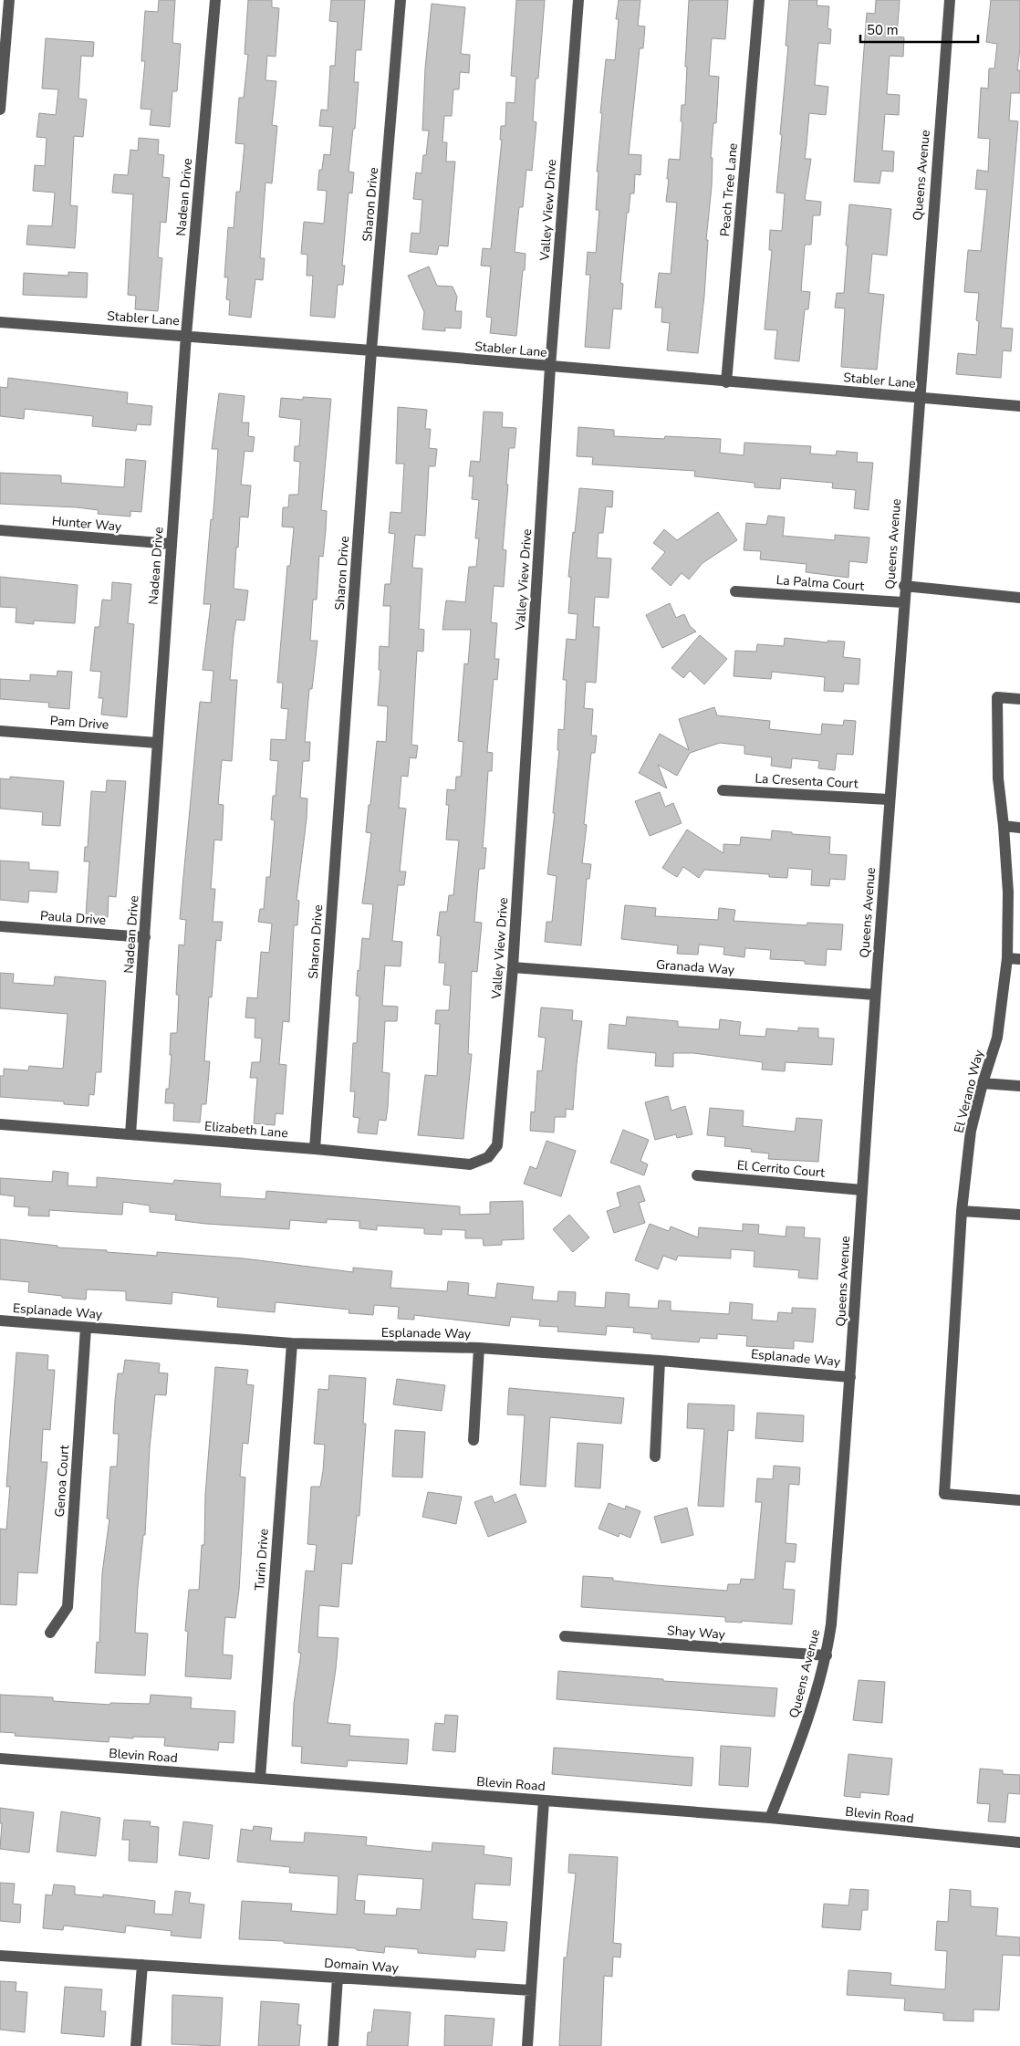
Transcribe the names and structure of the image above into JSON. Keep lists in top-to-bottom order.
{
  "streets": {
    "street": [
      "Queens Avenue",
      "Peach Tree Lane",
      "Nadean Drive",
      "Sharon Drive",
      "Valley View Drive",
      "Stabler Lane",
      "Hunter Way",
      "La Palma Court",
      "Pam Drive",
      "La Cresenta Court",
      "Paula Drive",
      "Granada Way",
      "El Verano Way",
      "Elizabeth Lane",
      "El Cerrito Court",
      "Esplanade Way",
      "Genoa Court",
      "Turin Drive",
      "Shay Way",
      "Blevin Road",
      "Domain Way"
    ]
  },
  "crossings": [
    ["Queens Avenue", "Stabler Lane"],
    ["Queens Avenue", "La Palma Court"],
    ["Queens Avenue", "La Cresenta Court"],
    ["Queens Avenue", "Granada Way"],
    ["Queens Avenue", "El Cerrito Court"],
    ["Queens Avenue", "Esplanade Way"],
    ["Queens Avenue", "Shay Way"],
    ["Queens Avenue", "Blevin Road"],
    ["Peach Tree Lane", "Stabler Lane"],
    ["Nadean Drive", "Stabler Lane"],
    ["Nadean Drive", "Hunter Way"],
    ["Nadean Drive", "Pam Drive"],
    ["Nadean Drive", "Paula Drive"],
    ["Nadean Drive", "Elizabeth Lane"],
    ["Sharon Drive", "Stabler Lane"],
    ["Sharon Drive", "Elizabeth Lane"],
    ["Valley View Drive", "Stabler Lane"],
    ["Valley View Drive", "Granada Way"],
    ["Valley View Drive", "Elizabeth Lane"],
    ["Esplanade Way", "Genoa Court"],
    ["Esplanade Way", "Turin Drive"],
    ["Turin Drive", "Blevin Road"]
  ],
  "scale_bar": "50 m"
}
